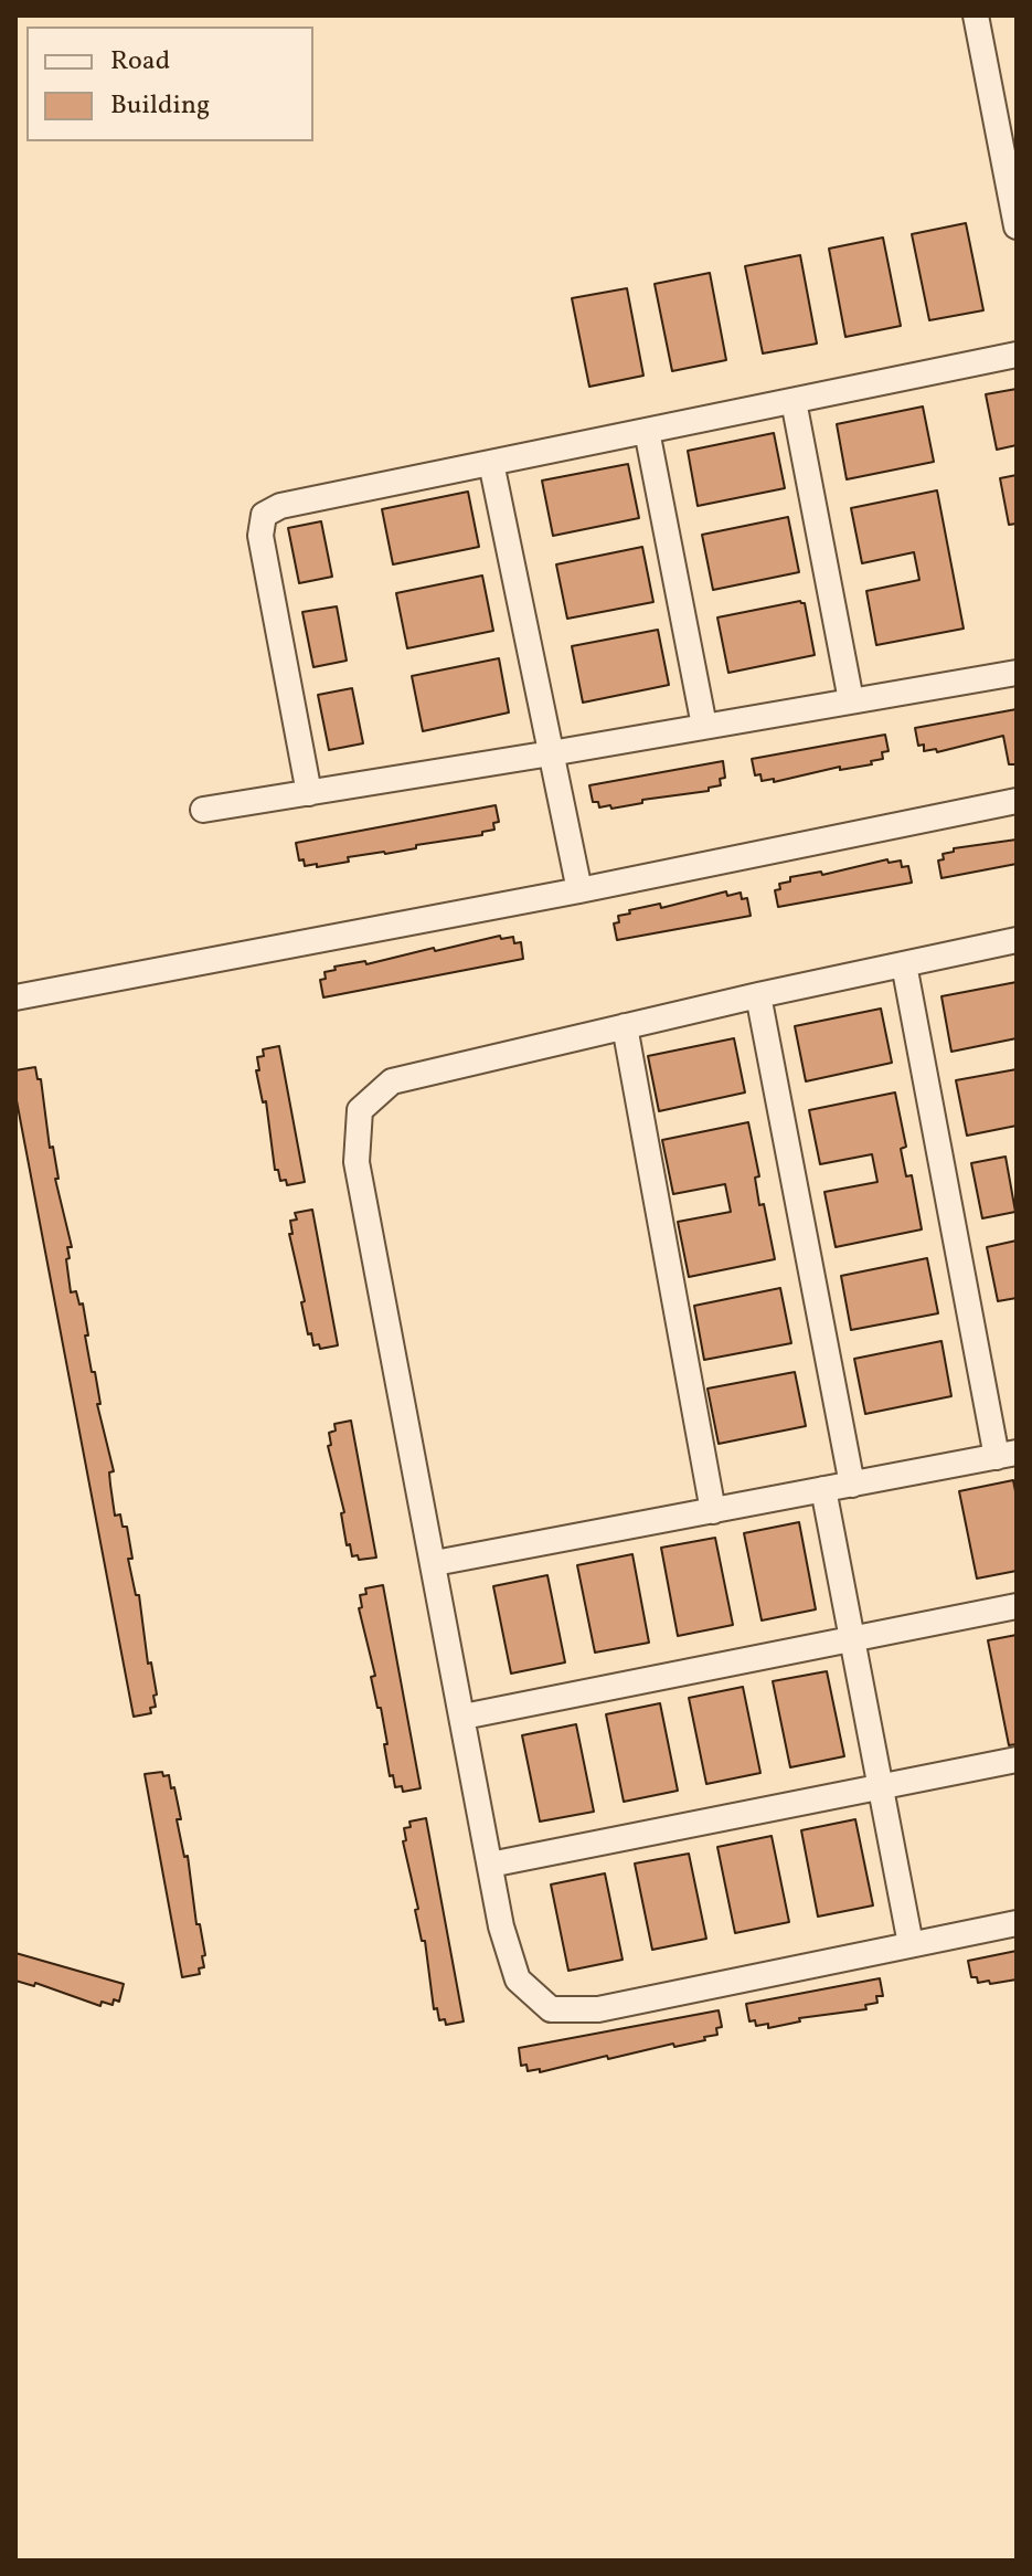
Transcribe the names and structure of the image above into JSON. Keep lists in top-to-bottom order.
{
  "legend": ["Road", "Building"]
}
